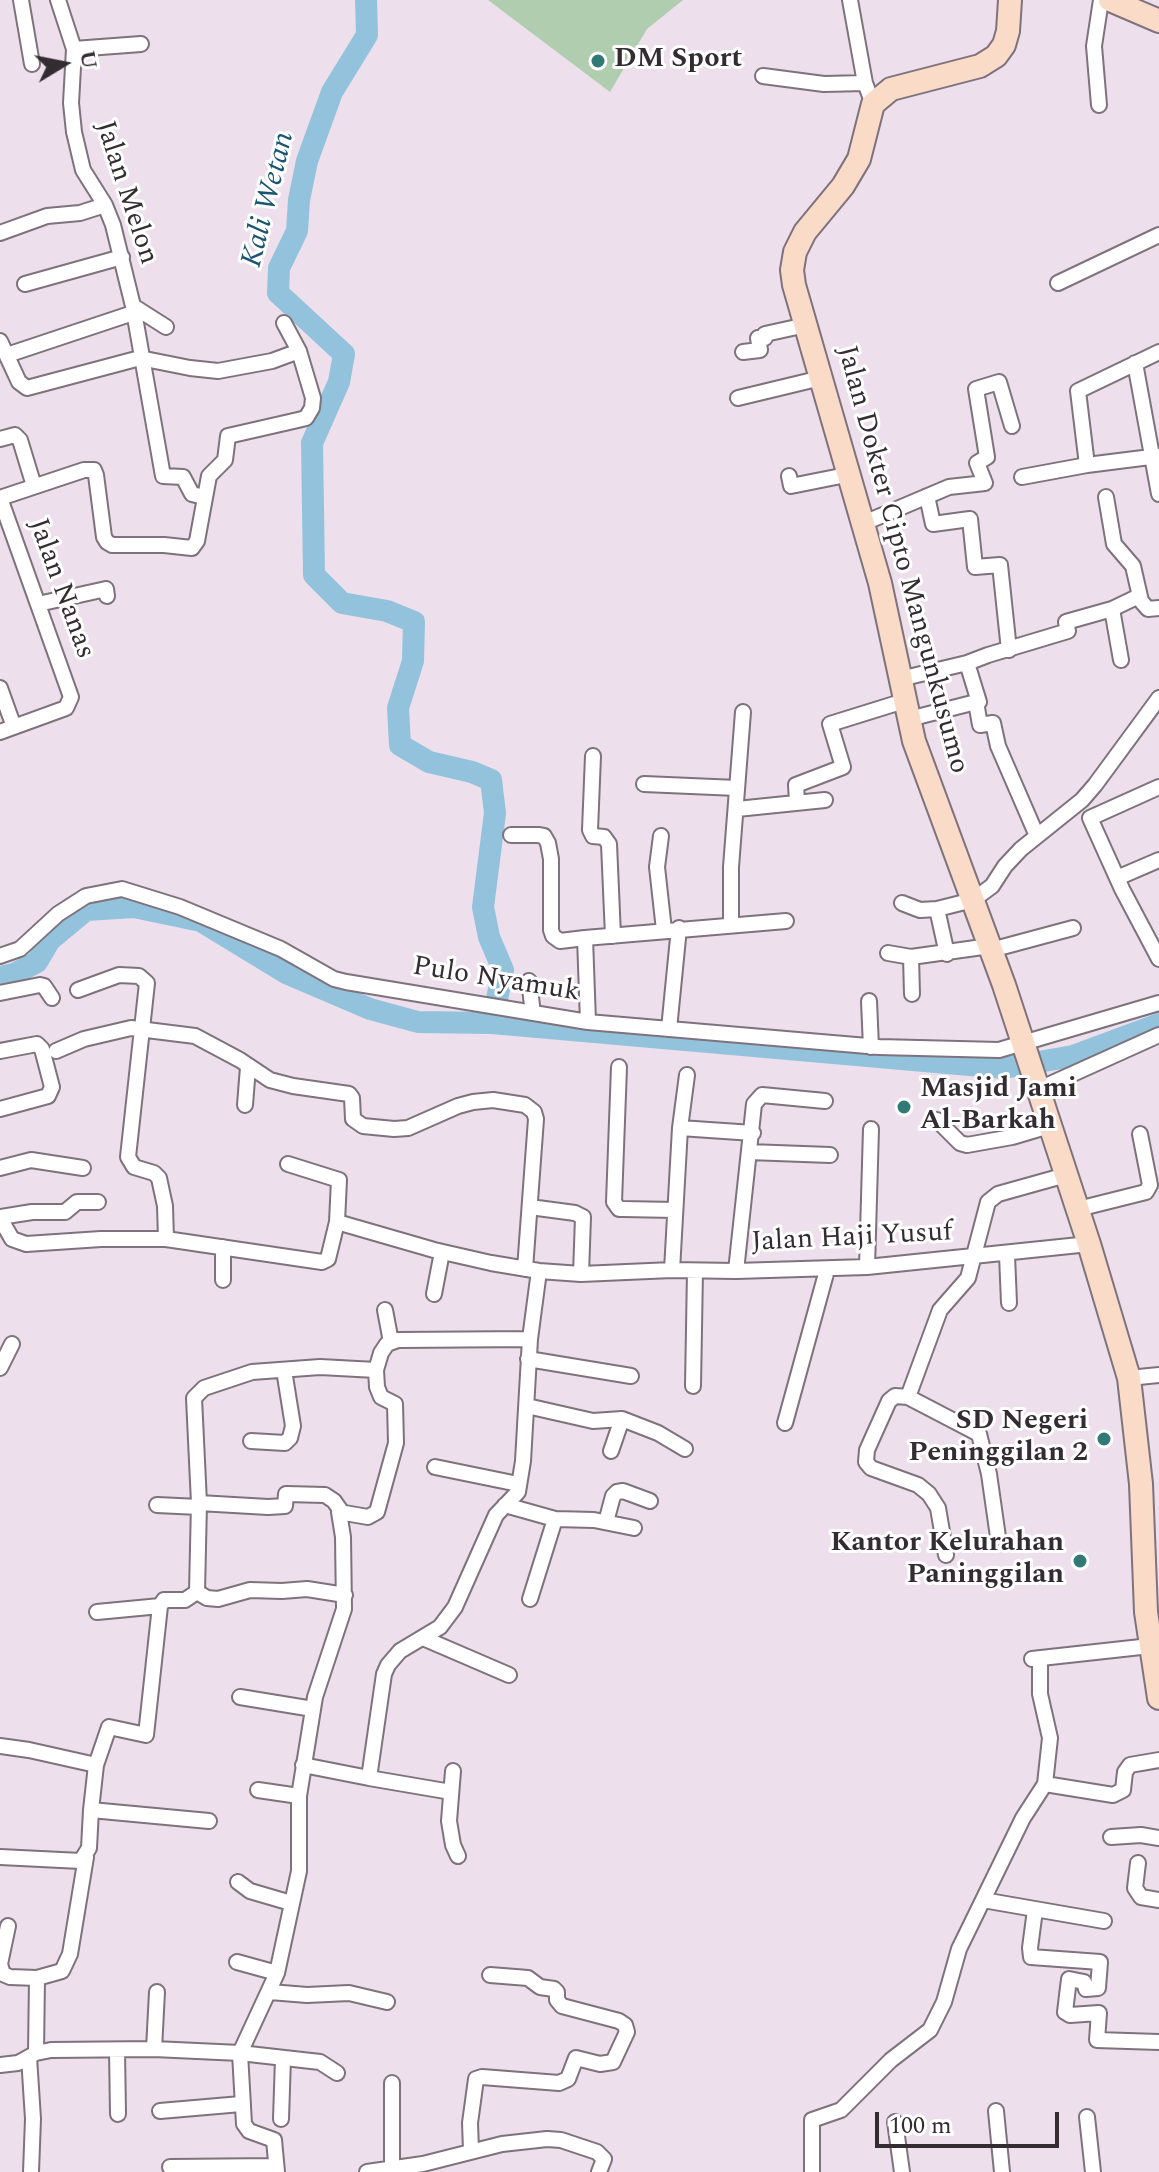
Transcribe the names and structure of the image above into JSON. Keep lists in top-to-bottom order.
{
  "streets": {
    "main road": ["Jalan Dokter Cipto Mangunkusumo"],
    "street": [
      "Jalan Melon",
      "Jalan Nanas",
      "Pulo Nyamuk",
      "Jalan Haji Yusuf"
    ]
  },
  "crossings": [
    ["Jalan Dokter Cipto Mangunkusumo", "Pulo Nyamuk"],
    ["Jalan Dokter Cipto Mangunkusumo", "Jalan Haji Yusuf"]
  ],
  "water": ["Kali Wetan"],
  "places": [
    "DM Sport",
    "Masjid Jami Al-Barkah",
    "SD Negeri Peninggilan 2",
    "Kantor Kelurahan Paninggilan"
  ],
  "scale_bar": "100 m",
  "north": "right"
}
